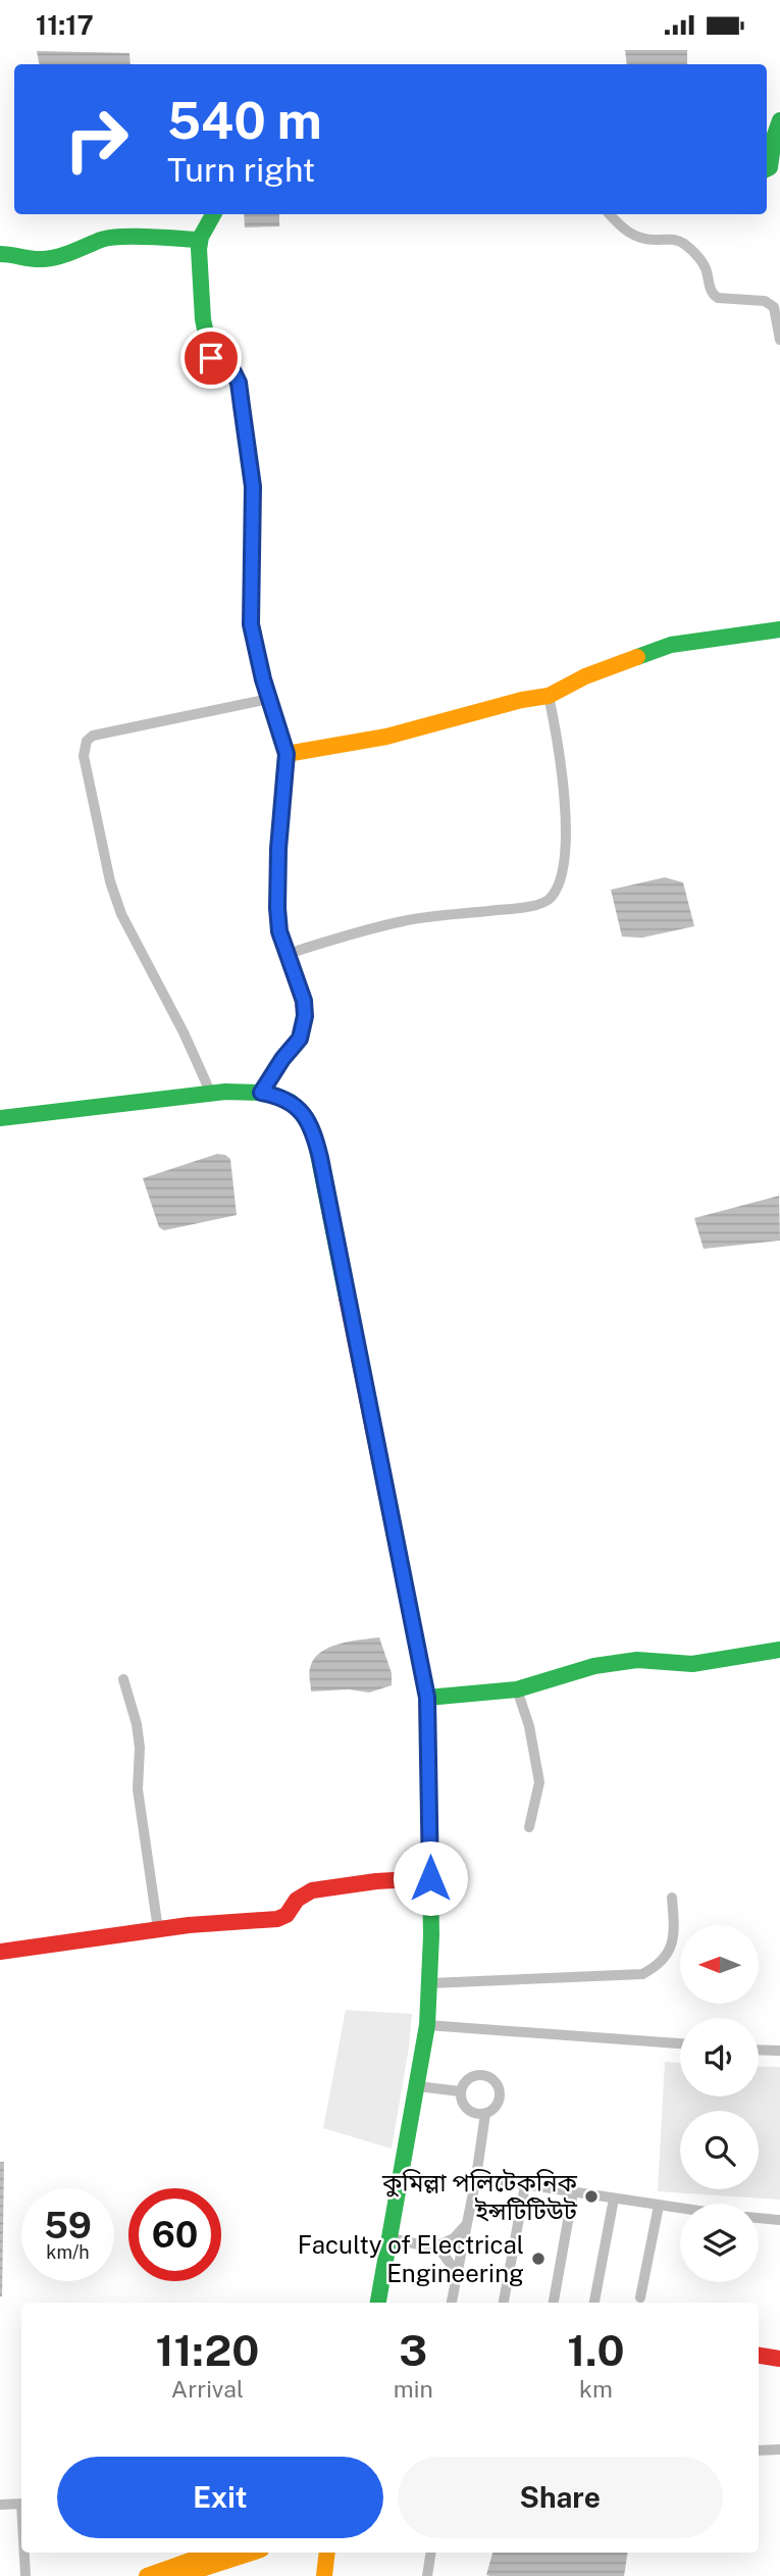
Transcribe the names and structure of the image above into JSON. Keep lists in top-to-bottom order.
{
  "places": ["কুমিল্লা পলিটেকনিক ইন্সটিটিউট", "Faculty of Electrical Engineering"],
  "north": "left",
  "page": {
    "status": "11:17",
    "turn": ["540 m", "Turn right"],
    "speed": "59 km/h",
    "limit": "60",
    "eta": [
      "11:20",
      "Arrival",
      "3",
      "min",
      "1.0",
      "km"
    ],
    "buttons": ["Exit", "Share"]
  }
}
